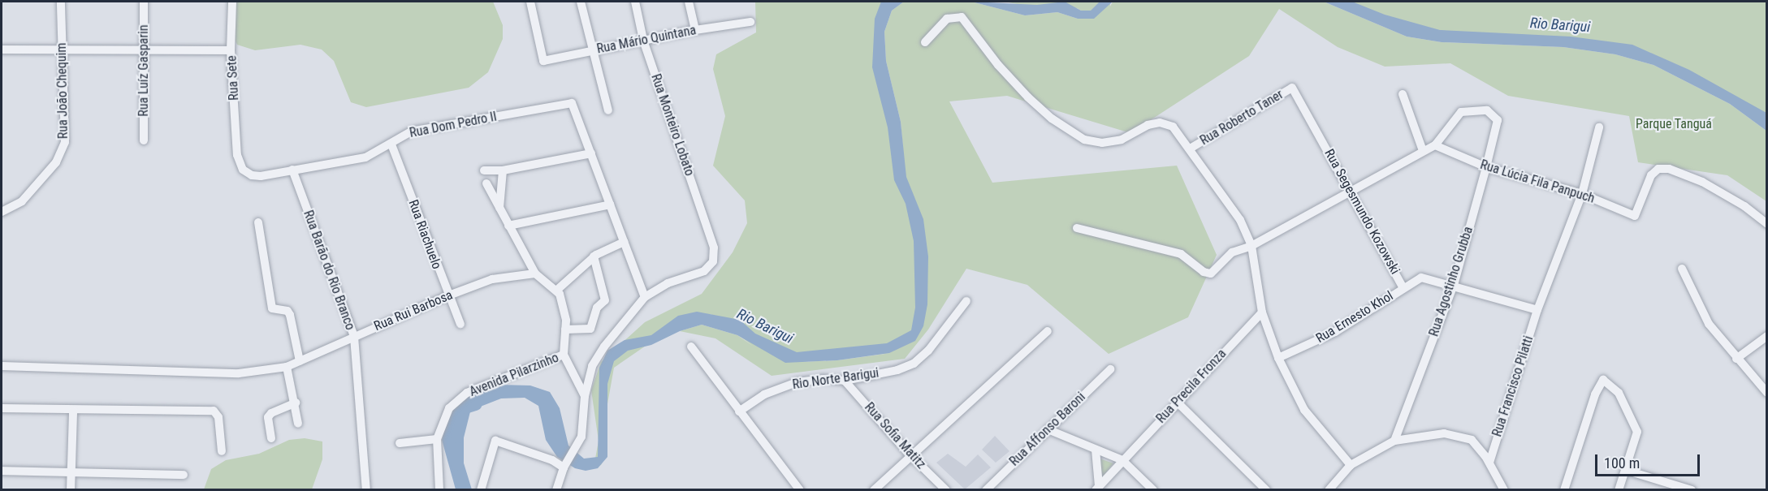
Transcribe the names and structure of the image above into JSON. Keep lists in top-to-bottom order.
{
  "streets": {
    "street": [
      "Rua Mário Quintana",
      "Rua Luíz Gasparin",
      "Rua Sete",
      "Rua João Chequim",
      "Rua Roberto Taner",
      "Rua Dom Pedro II",
      "Rua Monteiro Lobato",
      "Rua Lúcia Fila Panpuch",
      "Rua Segesmundo Kozowski",
      "Rua Riachuelo",
      "Rua Barão do Rio Branco",
      "Rua Agostinho Grubba",
      "Rua Rui Barbosa",
      "Rua Ernesto Khol",
      "Avenida Pilarzinho",
      "Rio Norte Barigui",
      "Rua Precila Fronza",
      "Rua Francisco Pilatti",
      "Rua Affonso Baroni",
      "Rua Sofia Matitz"
    ]
  },
  "crossings": [
    ["Rua Mário Quintana", "Rua Monteiro Lobato"],
    ["Rua Sete", "Rua Dom Pedro II"],
    ["Rua Roberto Taner", "Rua Segesmundo Kozowski"],
    ["Rua Dom Pedro II", "Rua Riachuelo"],
    ["Rua Dom Pedro II", "Rua Barão do Rio Branco"],
    ["Rua Lúcia Fila Panpuch", "Rua Agostinho Grubba"],
    ["Rua Lúcia Fila Panpuch", "Rua Francisco Pilatti"],
    ["Rua Segesmundo Kozowski", "Rua Agostinho Grubba"],
    ["Rua Segesmundo Kozowski", "Rua Ernesto Khol"],
    ["Rua Segesmundo Kozowski", "Rua Francisco Pilatti"],
    ["Rua Riachuelo", "Rua Rui Barbosa"],
    ["Rua Barão do Rio Branco", "Rua Rui Barbosa"],
    ["Rio Norte Barigui", "Rua Sofia Matitz"]
  ],
  "water": ["Rio Barigui"],
  "parks": ["Parque Tanguá"],
  "scale_bar": "100 m"
}
